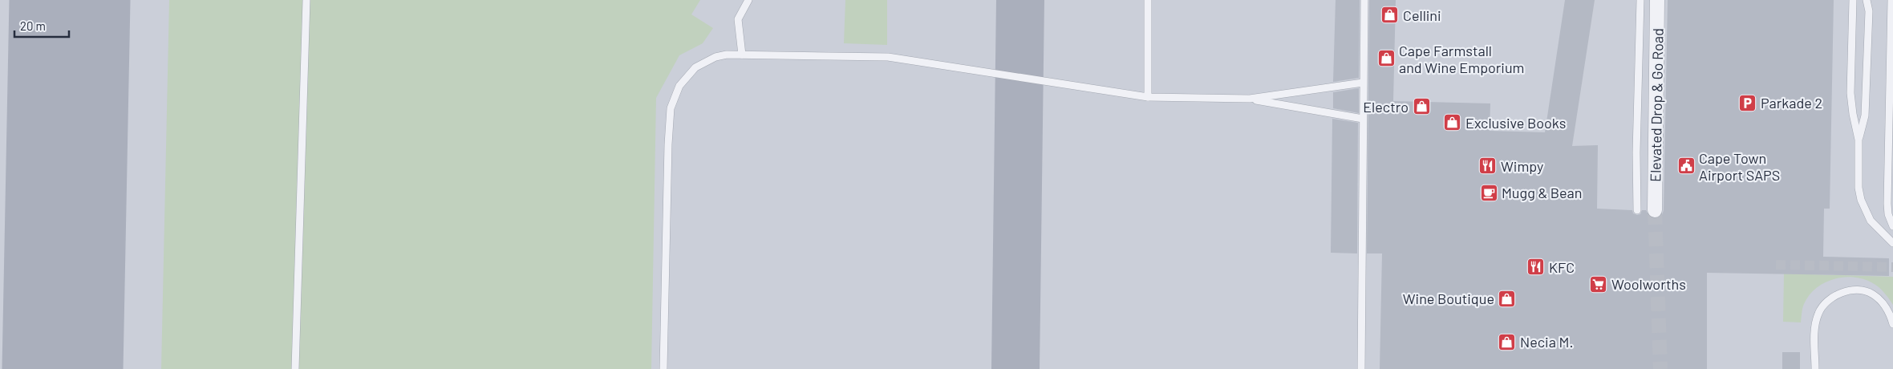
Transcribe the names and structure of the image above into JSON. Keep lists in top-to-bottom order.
{
  "streets": {
    "street": ["Elevated Drop & Go Road"]
  },
  "places": {
    "shop": [
      "Cellini",
      "Cape Farmstall and Wine Emporium",
      "Electro",
      "Exclusive Books",
      "Wine Boutique",
      "Necia M."
    ],
    "parking": ["Parkade 2"],
    "restaurant": ["Wimpy", "KFC"],
    "public building": ["Cape Town Airport SAPS"],
    "cafe": ["Mugg & Bean"],
    "supermarket": ["Woolworths"]
  },
  "scale_bar": "20 m"
}
